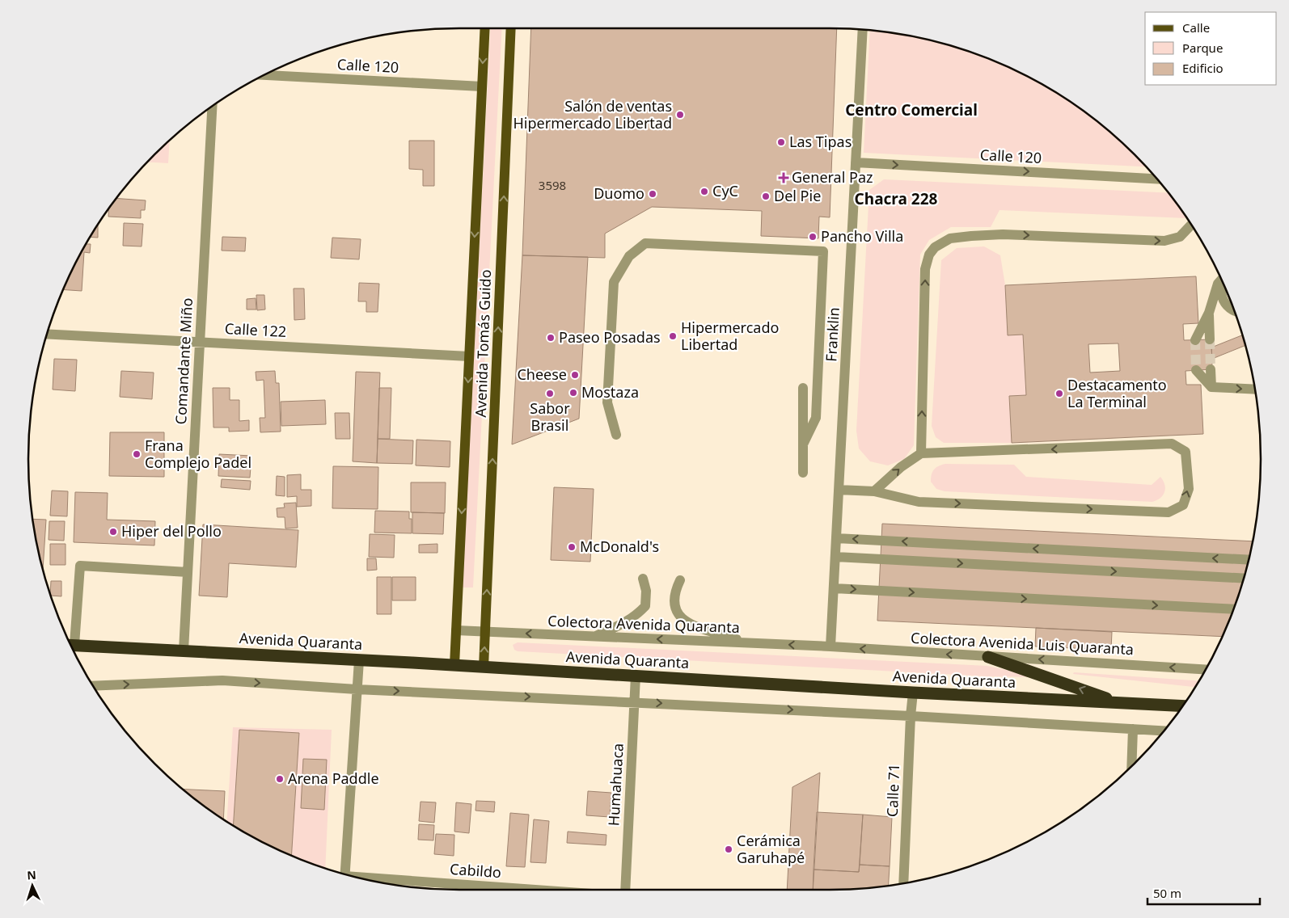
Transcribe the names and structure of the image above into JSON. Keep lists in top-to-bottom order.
{
  "streets": {
    "highway": ["Avenida Quaranta"],
    "main road": ["Avenida Tomás Guido"],
    "street": [
      "Calle 120",
      "Calle 122",
      "Franklin",
      "Comandante Miño",
      "Colectora Avenida Quaranta",
      "Colectora Avenida Luis Quaranta",
      "Humahuaca",
      "Calle 71",
      "Cabildo"
    ]
  },
  "crossings": [
    ["Calle 120", "Franklin"],
    ["Calle 120", "Avenida Tomás Guido"],
    ["Calle 122", "Avenida Tomás Guido"],
    ["Calle 122", "Comandante Miño"],
    ["Franklin", "Colectora Avenida Quaranta"],
    ["Franklin", "Colectora Avenida Luis Quaranta"],
    ["Avenida Tomás Guido", "Colectora Avenida Quaranta"],
    ["Avenida Tomás Guido", "Avenida Quaranta"],
    ["Comandante Miño", "Avenida Quaranta"],
    ["Colectora Avenida Quaranta", "Colectora Avenida Luis Quaranta"],
    ["Avenida Quaranta", "Humahuaca"],
    ["Avenida Quaranta", "Calle 71"]
  ],
  "one_way": ["Calle 120"],
  "districts": ["Centro Comercial", "Chacra 228"],
  "places": {
    "other": [
      "Salón de ventas Hipermercado Libertad",
      "Las Tipas",
      "CyC",
      "Duomo",
      "Del Pie",
      "Pancho Villa",
      "Hipermercado Libertad",
      "Paseo Posadas",
      "Cheese",
      "Mostaza",
      "Sabor Brasil",
      "Destacamento La Terminal",
      "Frana Complejo Padel",
      "Hiper del Pollo",
      "McDonald's",
      "Arena Paddle",
      "Cerámica Garuhapé"
    ],
    "health": ["General Paz"]
  },
  "house_numbers": ["3598"],
  "legend": ["Calle", "Parque", "Edificio"],
  "scale_bar": "50 m",
  "north": "top"
}
